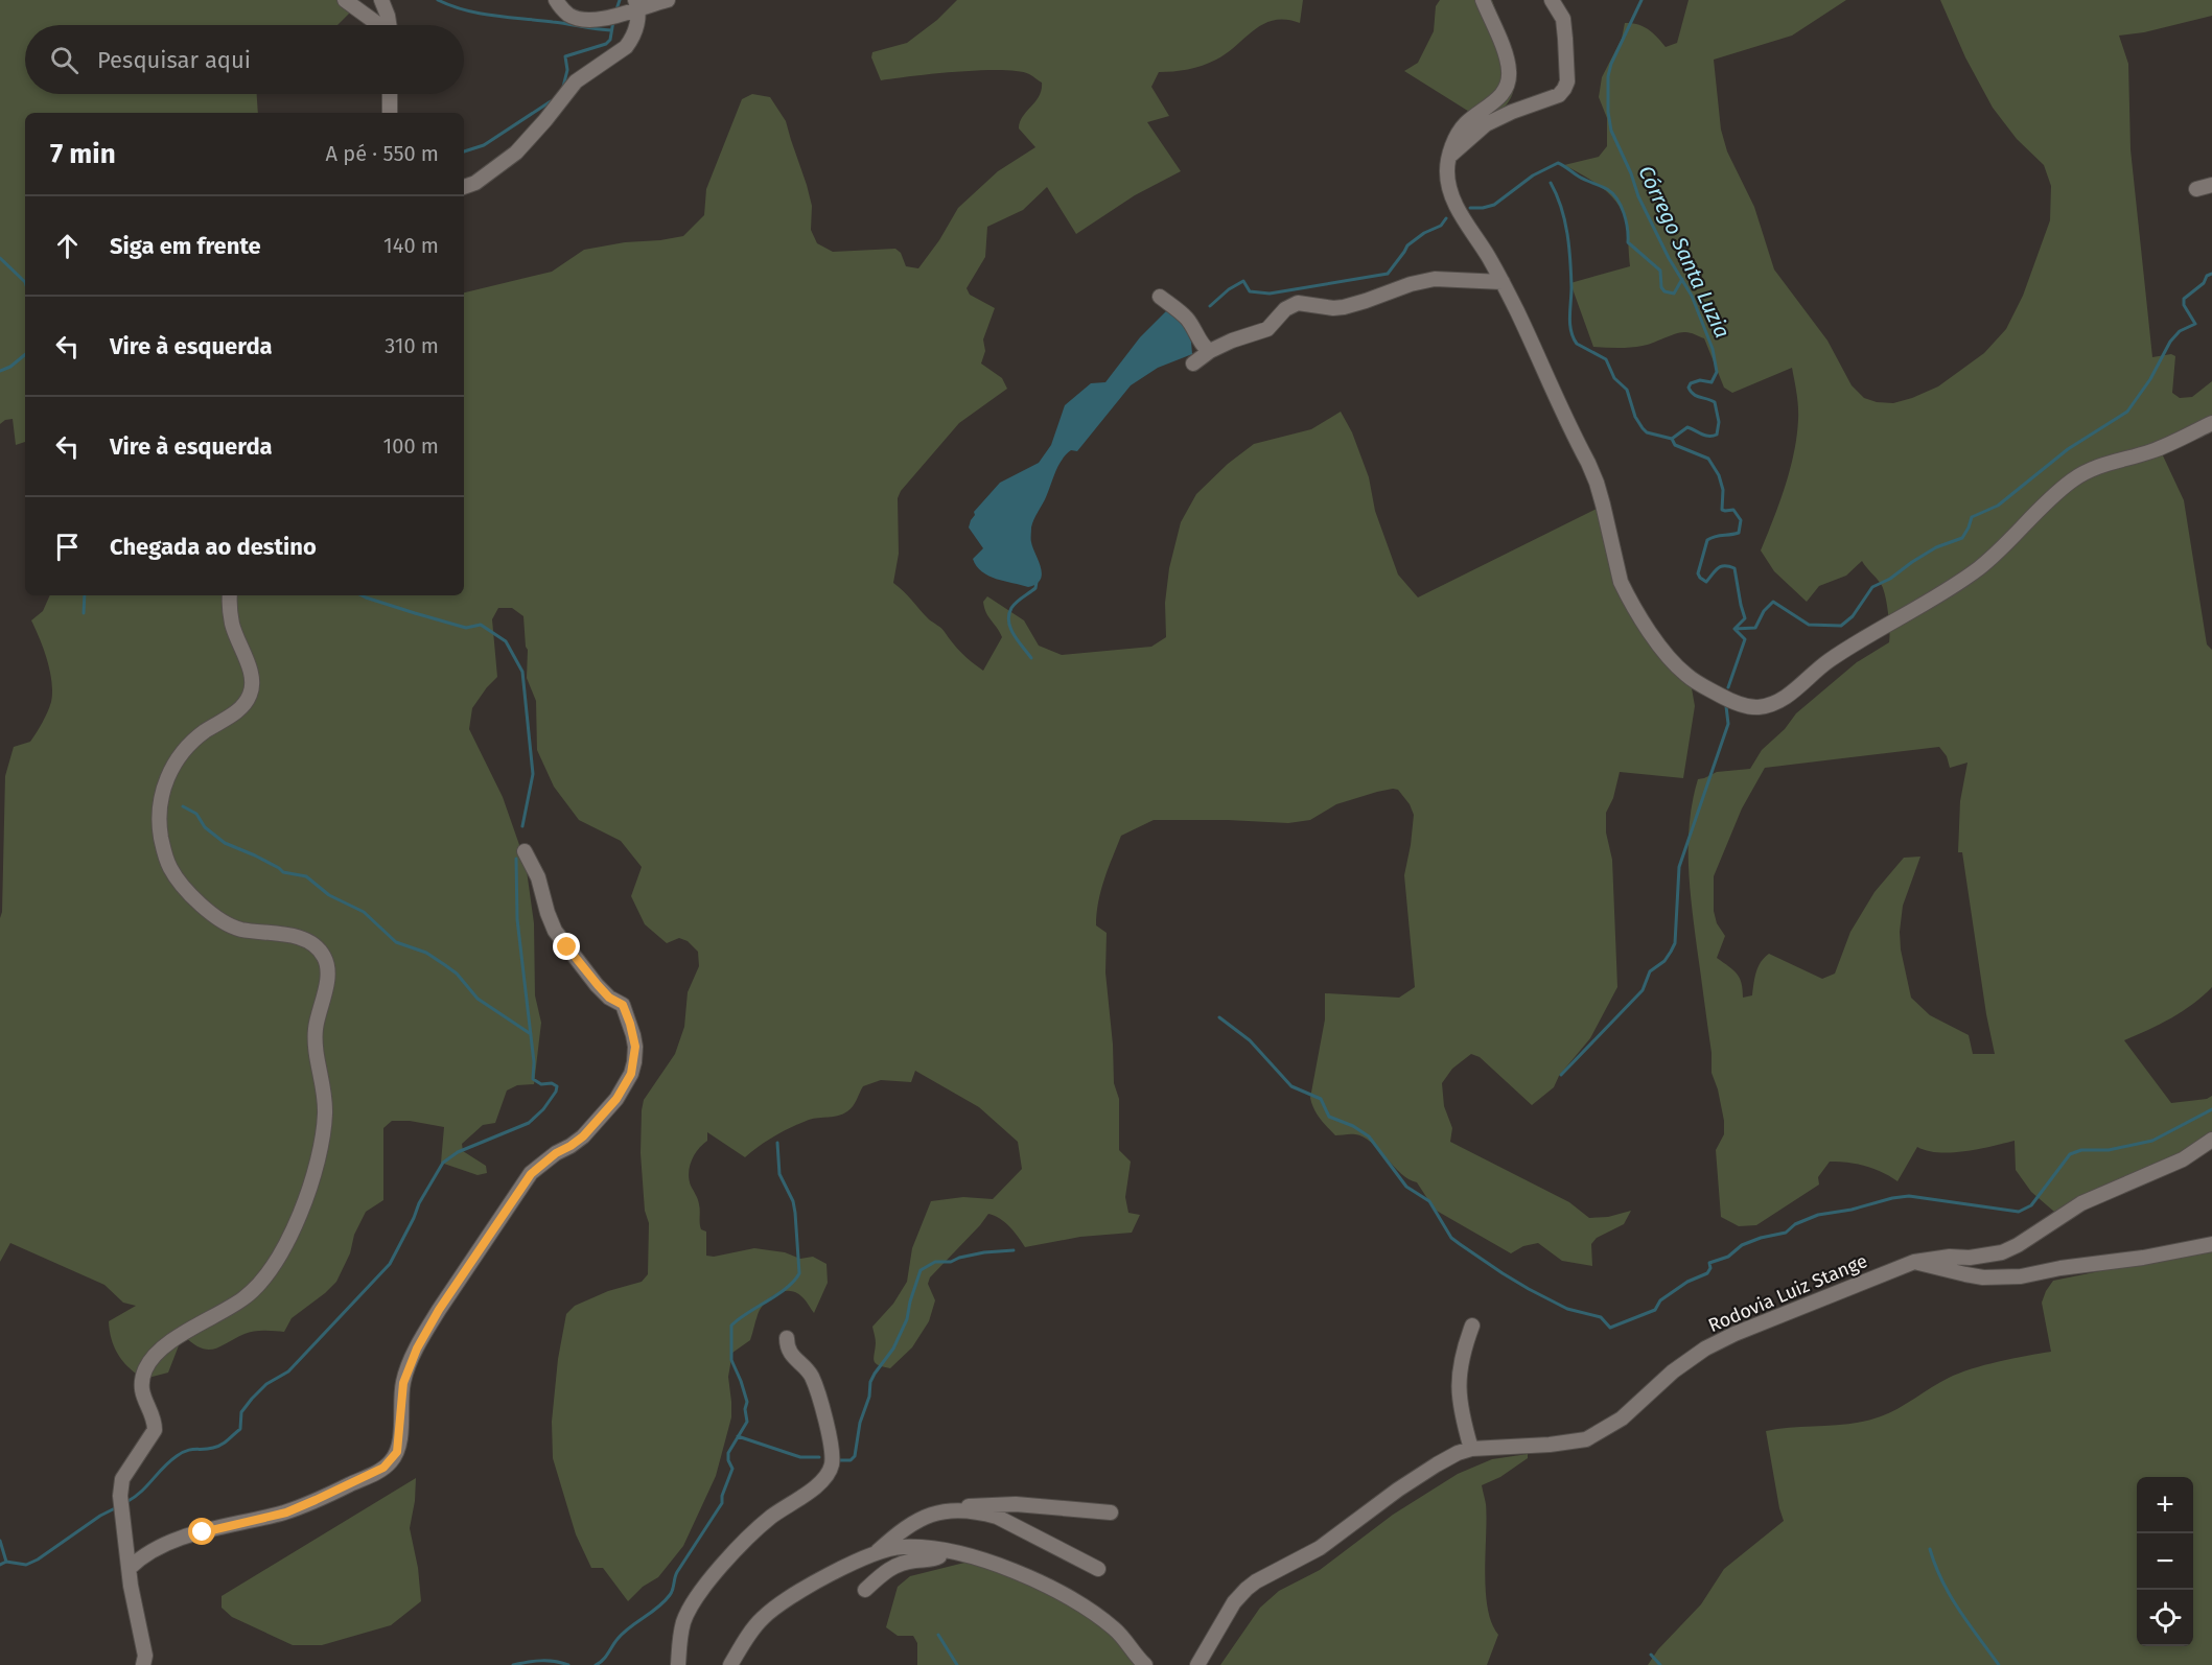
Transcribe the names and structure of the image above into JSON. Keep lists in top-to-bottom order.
{
  "streets": {
    "street": ["Rodovia Luiz Stange"]
  },
  "water": ["Córrego Santa Luzia"],
  "page": {
    "search": "Pesquisar aqui",
    "heading": ["7 min", "A pé · 550 m"],
    "list": [
      ["Siga em frente", "140 m"],
      ["Vire à esquerda", "310 m"],
      ["Vire à esquerda", "100 m"],
      "Chegada ao destino"
    ],
    "map_buttons": ["+", "−"]
  }
}
